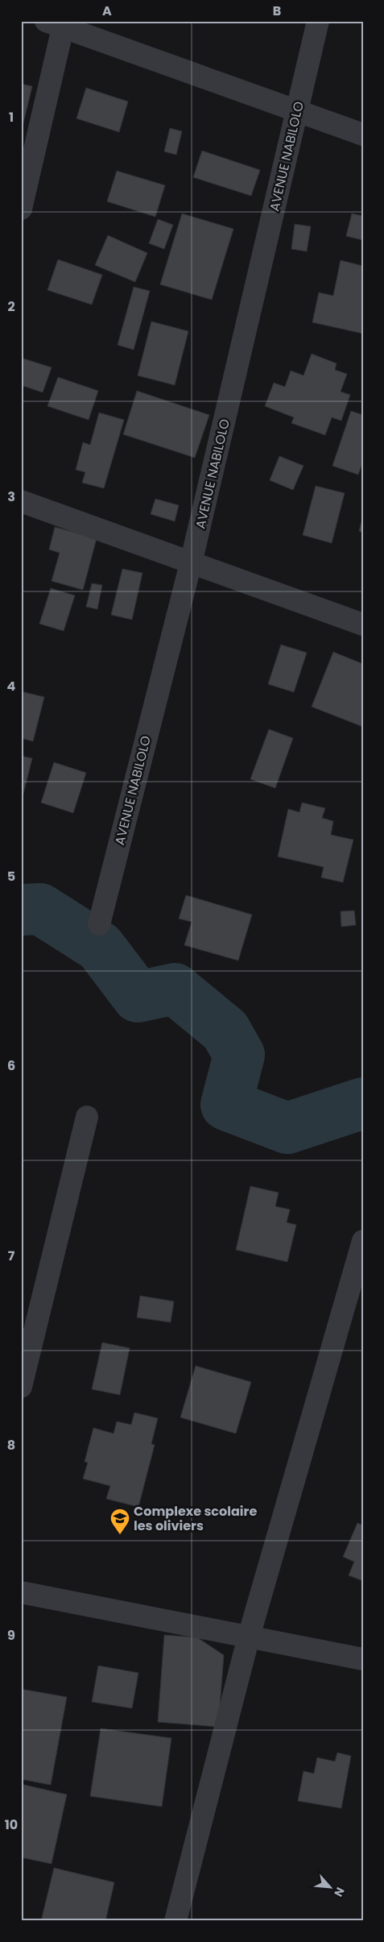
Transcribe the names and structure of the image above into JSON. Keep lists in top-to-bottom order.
{
  "streets": {
    "street": ["AVENUE NABILOLO"]
  },
  "places": {
    "school or university": ["Complexe scolaire les oliviers"]
  },
  "north": "bottom right",
  "grid": {
    "columns": ["A", "B"],
    "rows": [
      "1",
      "2",
      "3",
      "4",
      "5",
      "6",
      "7",
      "8",
      "9",
      "10"
    ]
  }
}
